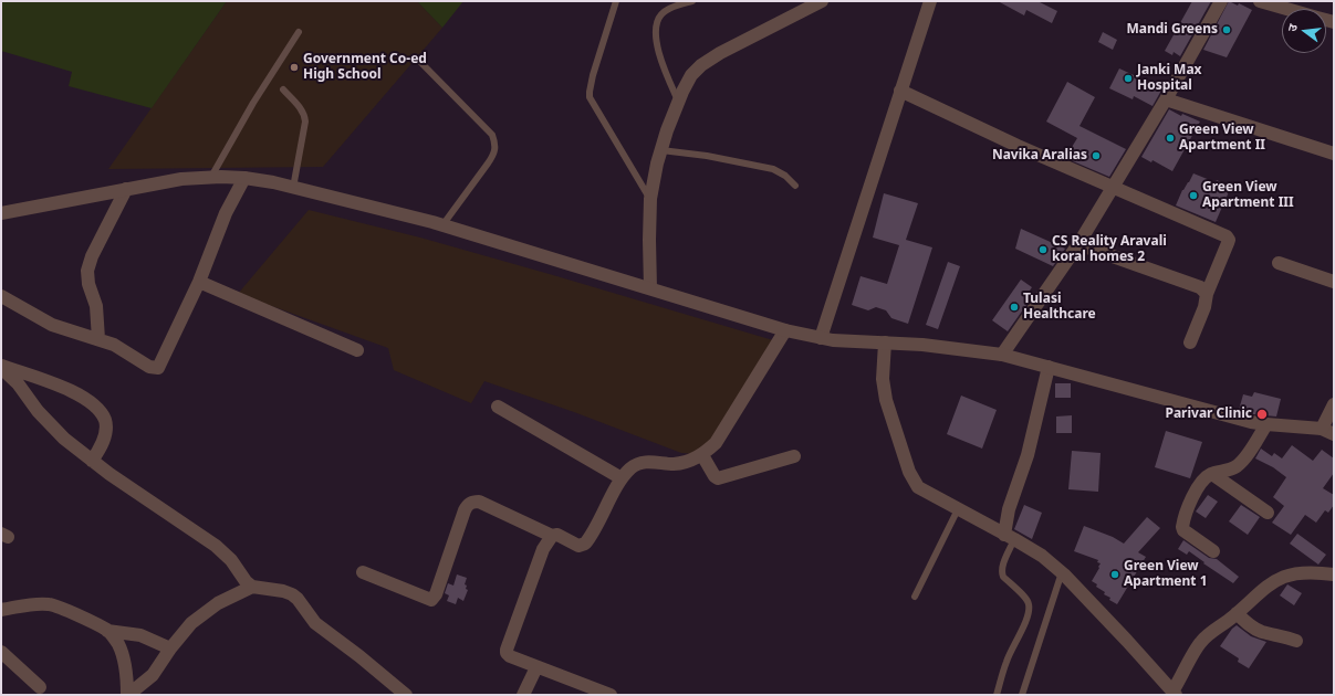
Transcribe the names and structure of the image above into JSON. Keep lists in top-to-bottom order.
{
  "places": [
    "Mandi Greens",
    "Government Co-ed High School",
    "Janki Max Hospital",
    "Green View Apartment II",
    "Navika Aralias",
    "Green View Apartment III",
    "CS Reality Aravali koral homes 2",
    "Tulasi Healthcare",
    "Parivar Clinic",
    "Green View Apartment 1"
  ],
  "north": "left"
}
